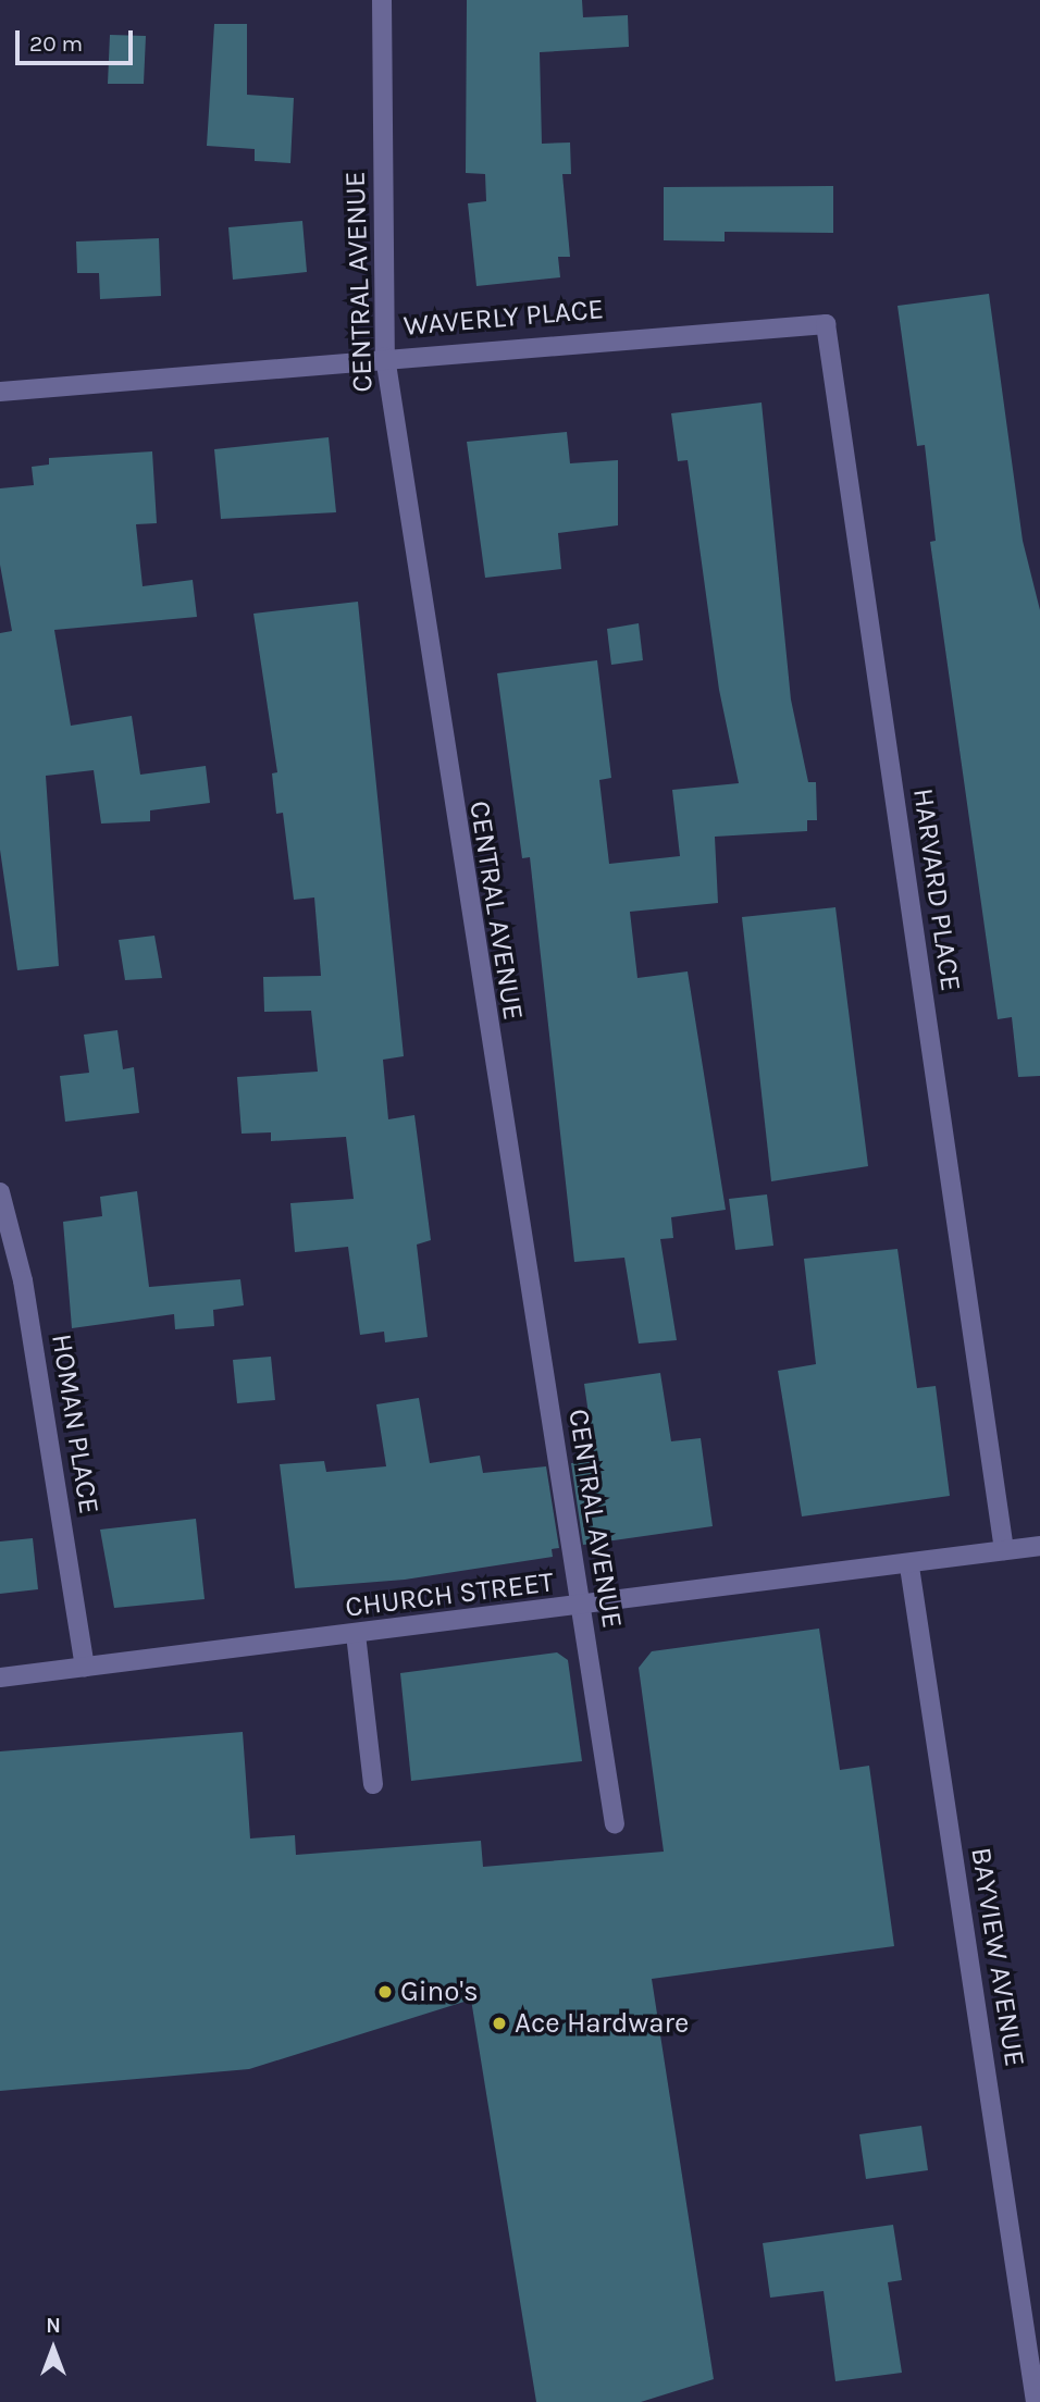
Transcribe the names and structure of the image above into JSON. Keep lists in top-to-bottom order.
{
  "streets": {
    "street": [
      "CENTRAL AVENUE",
      "WAVERLY PLACE",
      "HARVARD PLACE",
      "HOMAN PLACE",
      "CHURCH STREET",
      "BAYVIEW AVENUE"
    ]
  },
  "crossings": [
    ["CENTRAL AVENUE", "WAVERLY PLACE"],
    ["CENTRAL AVENUE", "CHURCH STREET"],
    ["WAVERLY PLACE", "HARVARD PLACE"],
    ["HARVARD PLACE", "CHURCH STREET"],
    ["HOMAN PLACE", "CHURCH STREET"],
    ["CHURCH STREET", "BAYVIEW AVENUE"]
  ],
  "places": ["Gino's", "Ace Hardware"],
  "scale_bar": "20 m",
  "north": "top"
}
